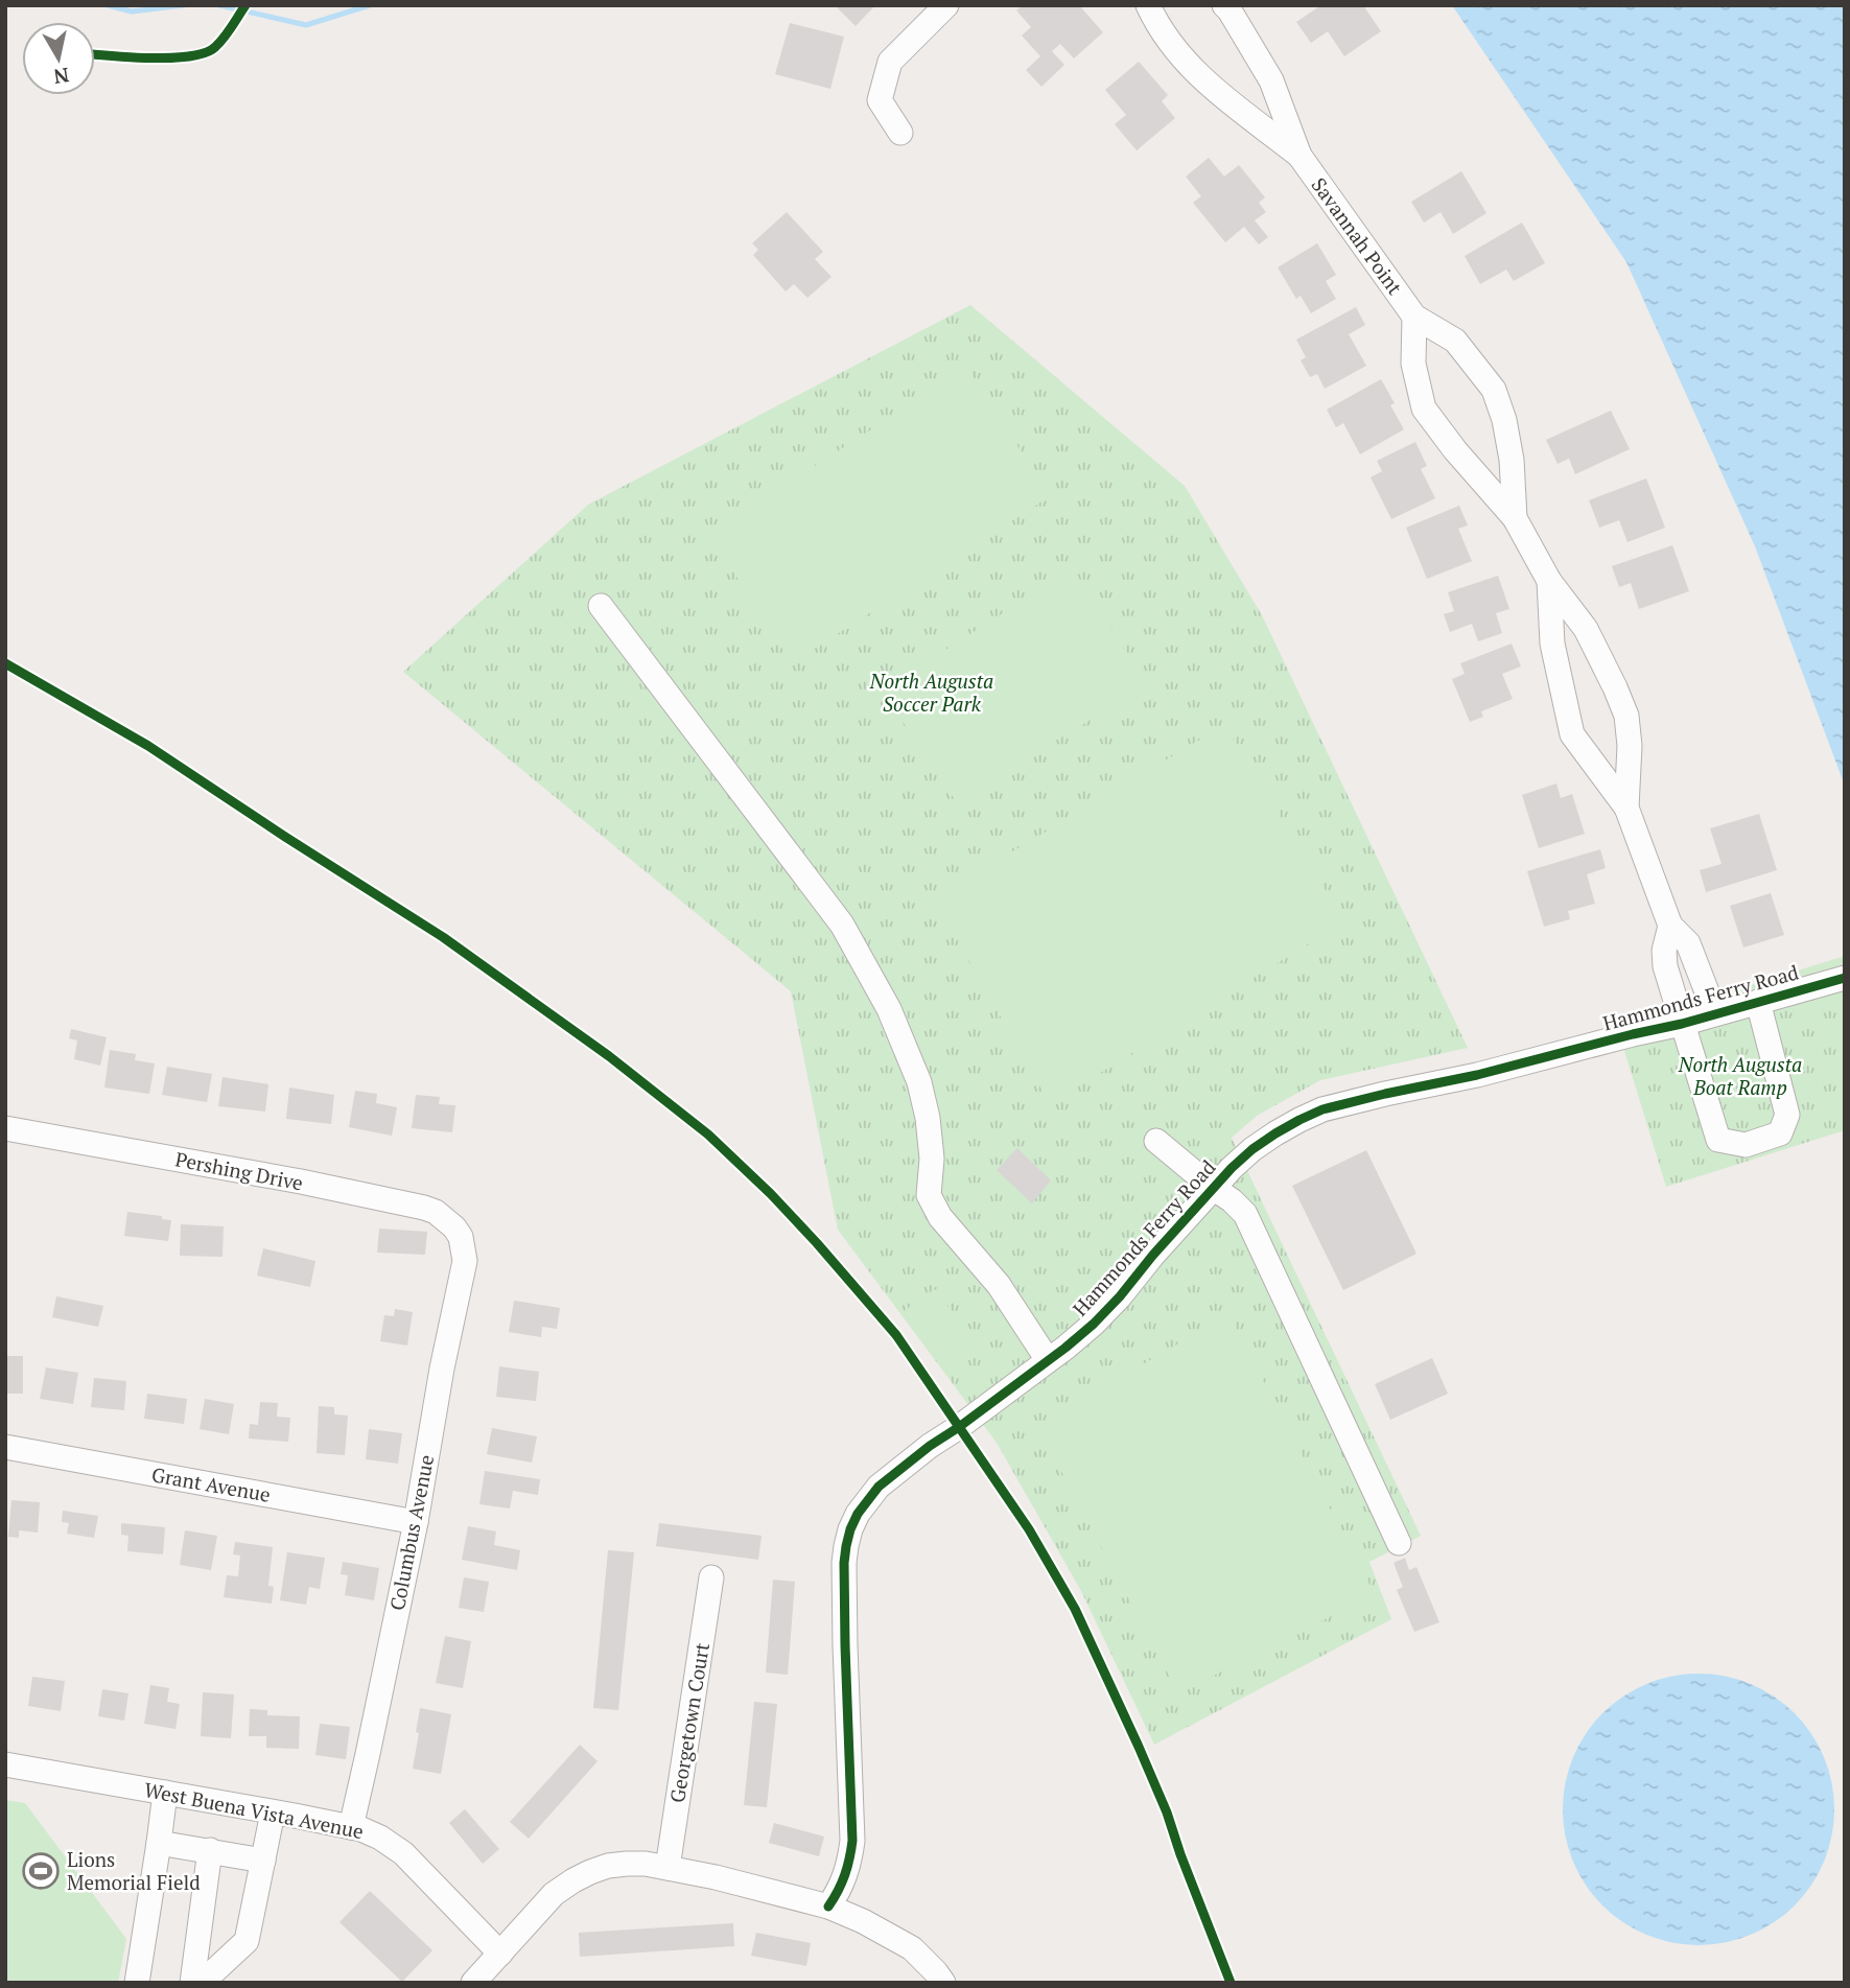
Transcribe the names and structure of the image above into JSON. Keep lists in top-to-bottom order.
{
  "streets": {
    "street": [
      "Savannah Point",
      "Hammonds Ferry Road",
      "Pershing Drive",
      "Grant Avenue",
      "Columbus Avenue",
      "Georgetown Court",
      "West Buena Vista Avenue"
    ]
  },
  "crossings": [
    ["Savannah Point", "Hammonds Ferry Road"],
    ["Pershing Drive", "Columbus Avenue"],
    ["Grant Avenue", "Columbus Avenue"],
    ["Columbus Avenue", "West Buena Vista Avenue"]
  ],
  "parks": ["North Augusta Soccer Park", "North Augusta Boat Ramp"],
  "places": {
    "sports": ["Lions Memorial Field"]
  },
  "north": "bottom"
}
